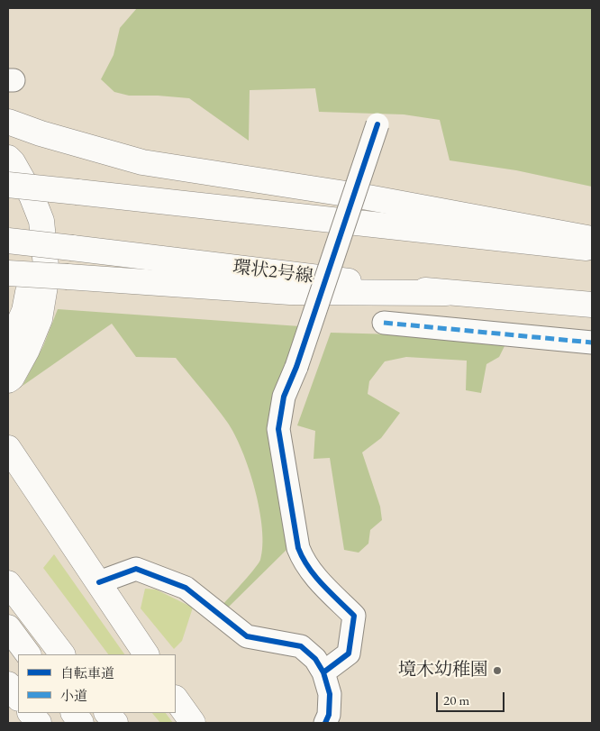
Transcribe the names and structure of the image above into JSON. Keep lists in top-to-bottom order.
{
  "streets": {
    "main road": ["環状2号線"]
  },
  "places": ["境木幼稚園"],
  "legend": ["自転車道", "小道"],
  "scale_bar": "20 m"
}
